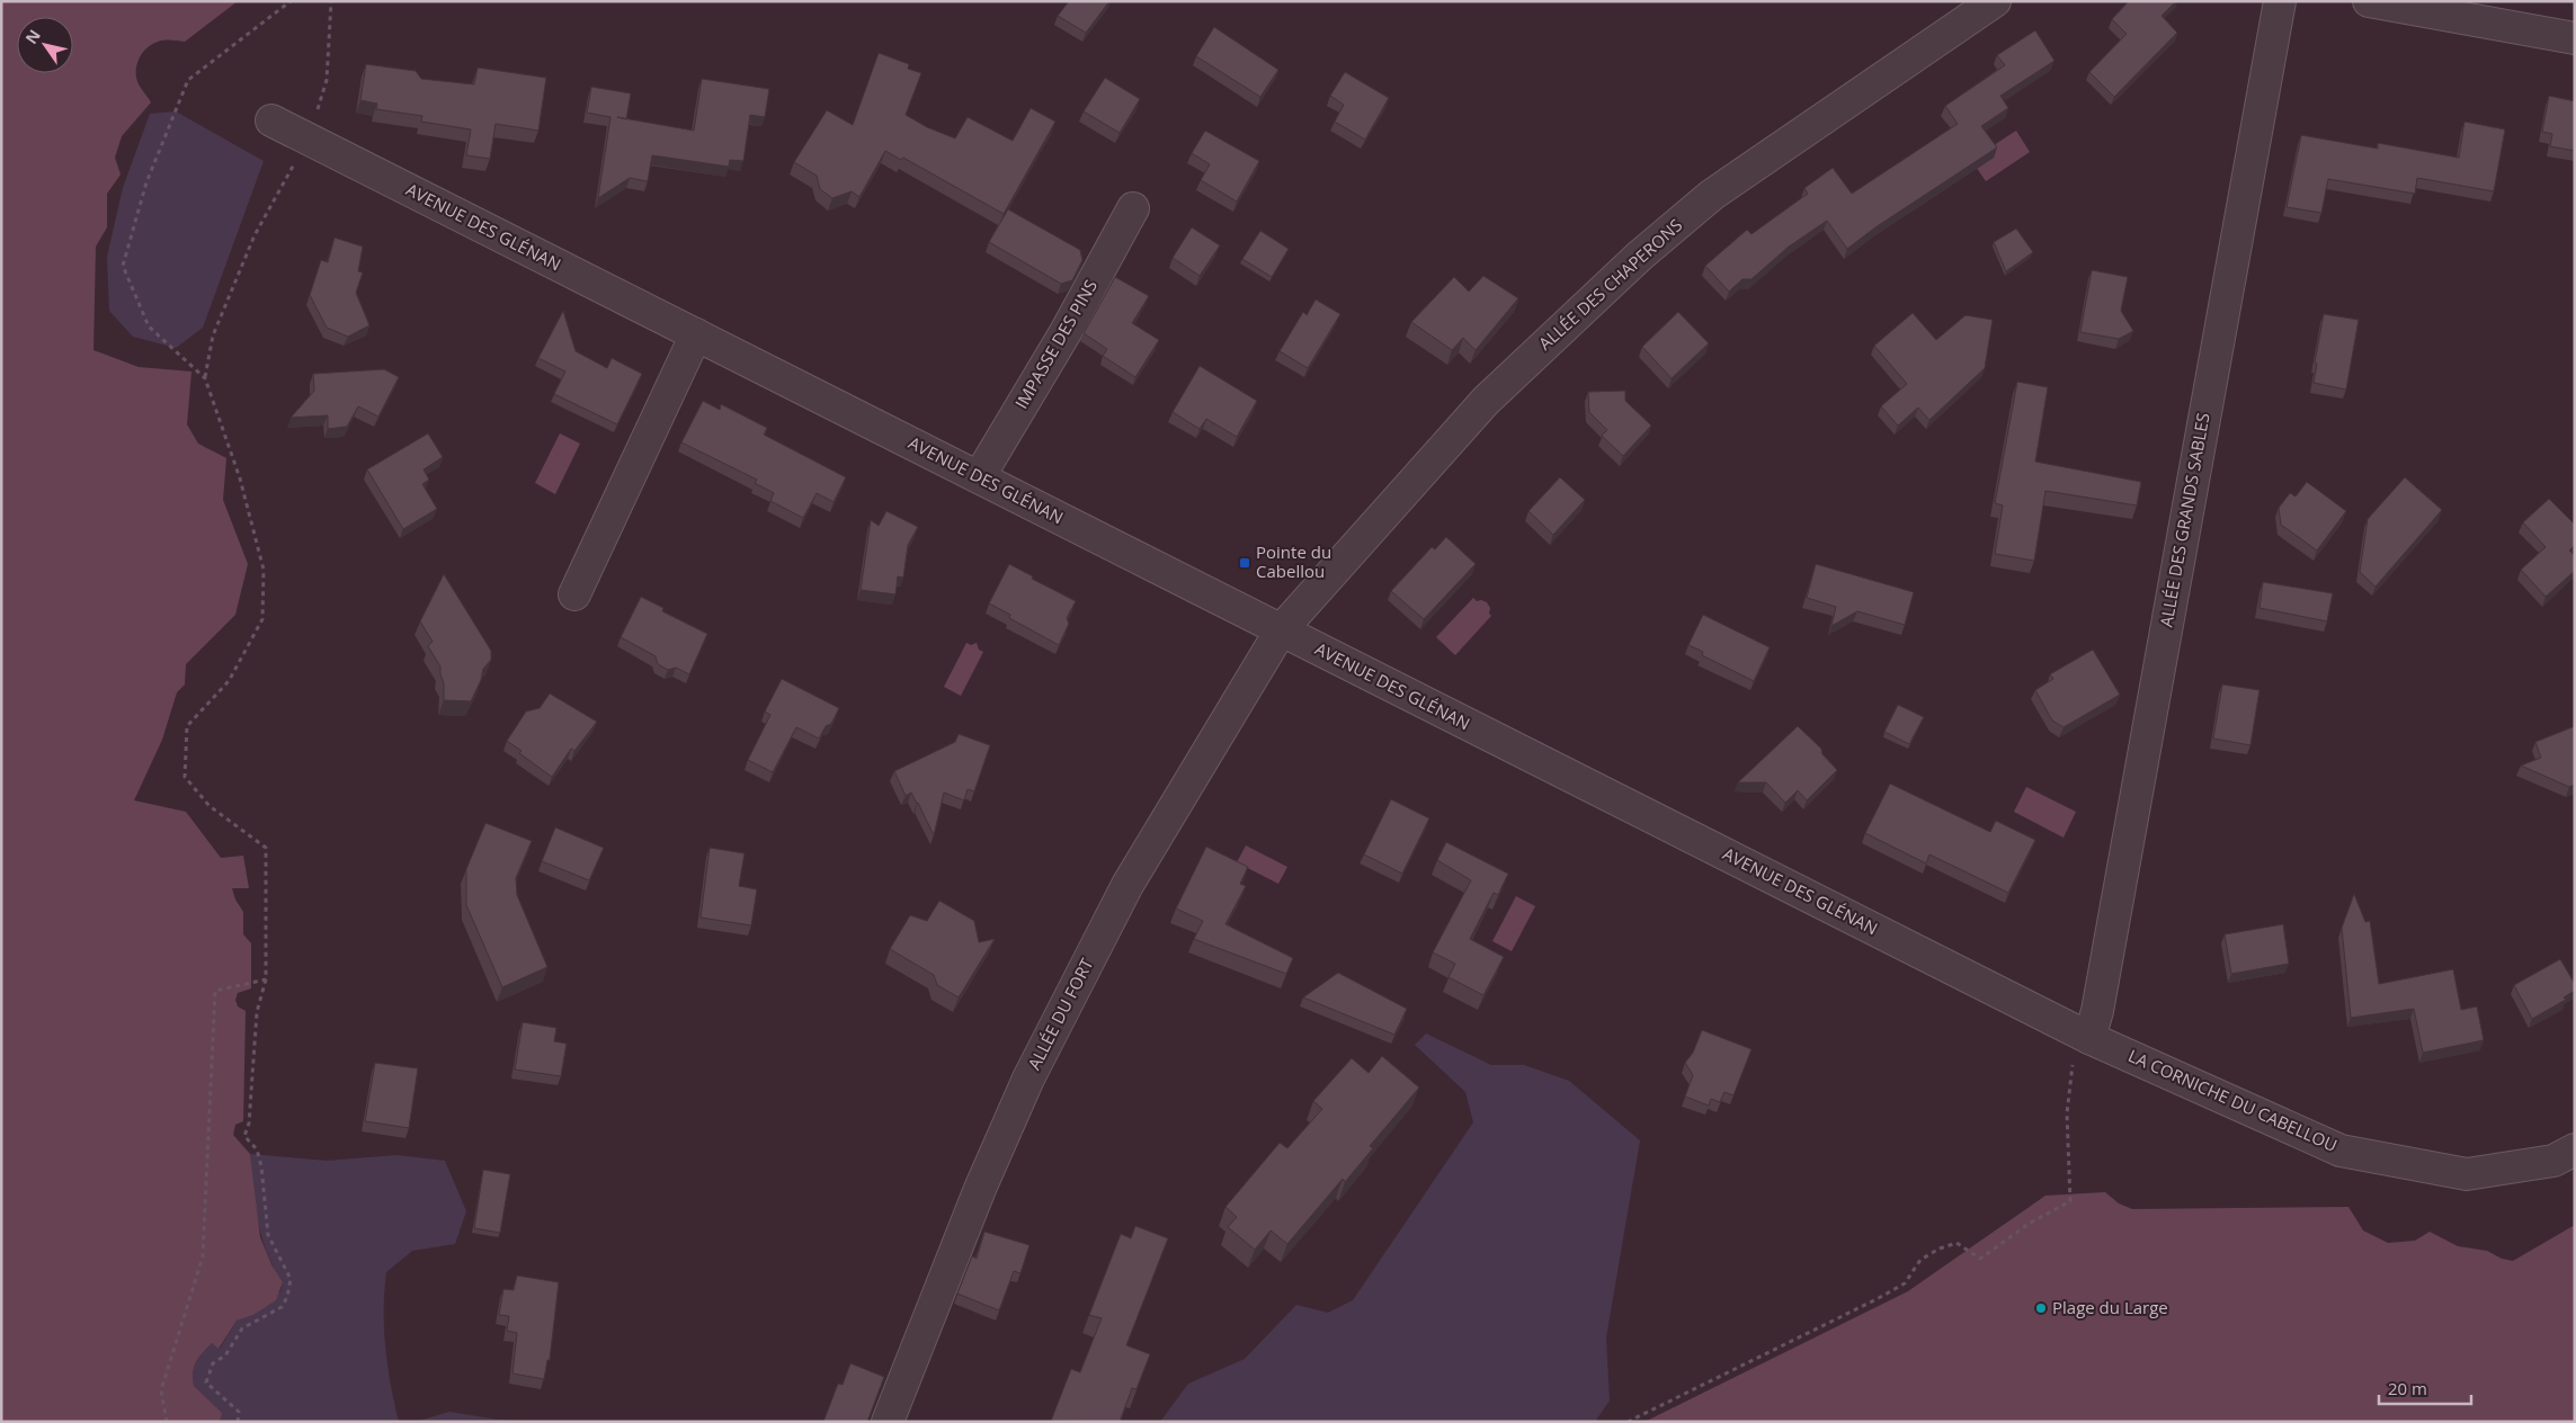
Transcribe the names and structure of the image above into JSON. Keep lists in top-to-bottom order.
{
  "streets": {
    "street": [
      "AVENUE DES GLÉNAN",
      "ALLÉE DES CHAPERONS",
      "IMPASSE DES PINS",
      "ALLÉE DES GRANDS SABLES",
      "ALLÉE DU FORT",
      "LA CORNICHE DU CABELLOU"
    ]
  },
  "crossings": [
    ["AVENUE DES GLÉNAN", "ALLÉE DES CHAPERONS"],
    ["AVENUE DES GLÉNAN", "IMPASSE DES PINS"],
    ["AVENUE DES GLÉNAN", "ALLÉE DES GRANDS SABLES"],
    ["AVENUE DES GLÉNAN", "ALLÉE DU FORT"],
    ["AVENUE DES GLÉNAN", "LA CORNICHE DU CABELLOU"],
    ["ALLÉE DES CHAPERONS", "ALLÉE DU FORT"],
    ["ALLÉE DES GRANDS SABLES", "LA CORNICHE DU CABELLOU"]
  ],
  "places": {
    "transit": ["Pointe du Cabellou"],
    "other": ["Plage du Large"]
  },
  "scale_bar": "20 m",
  "north": "top left"
}
